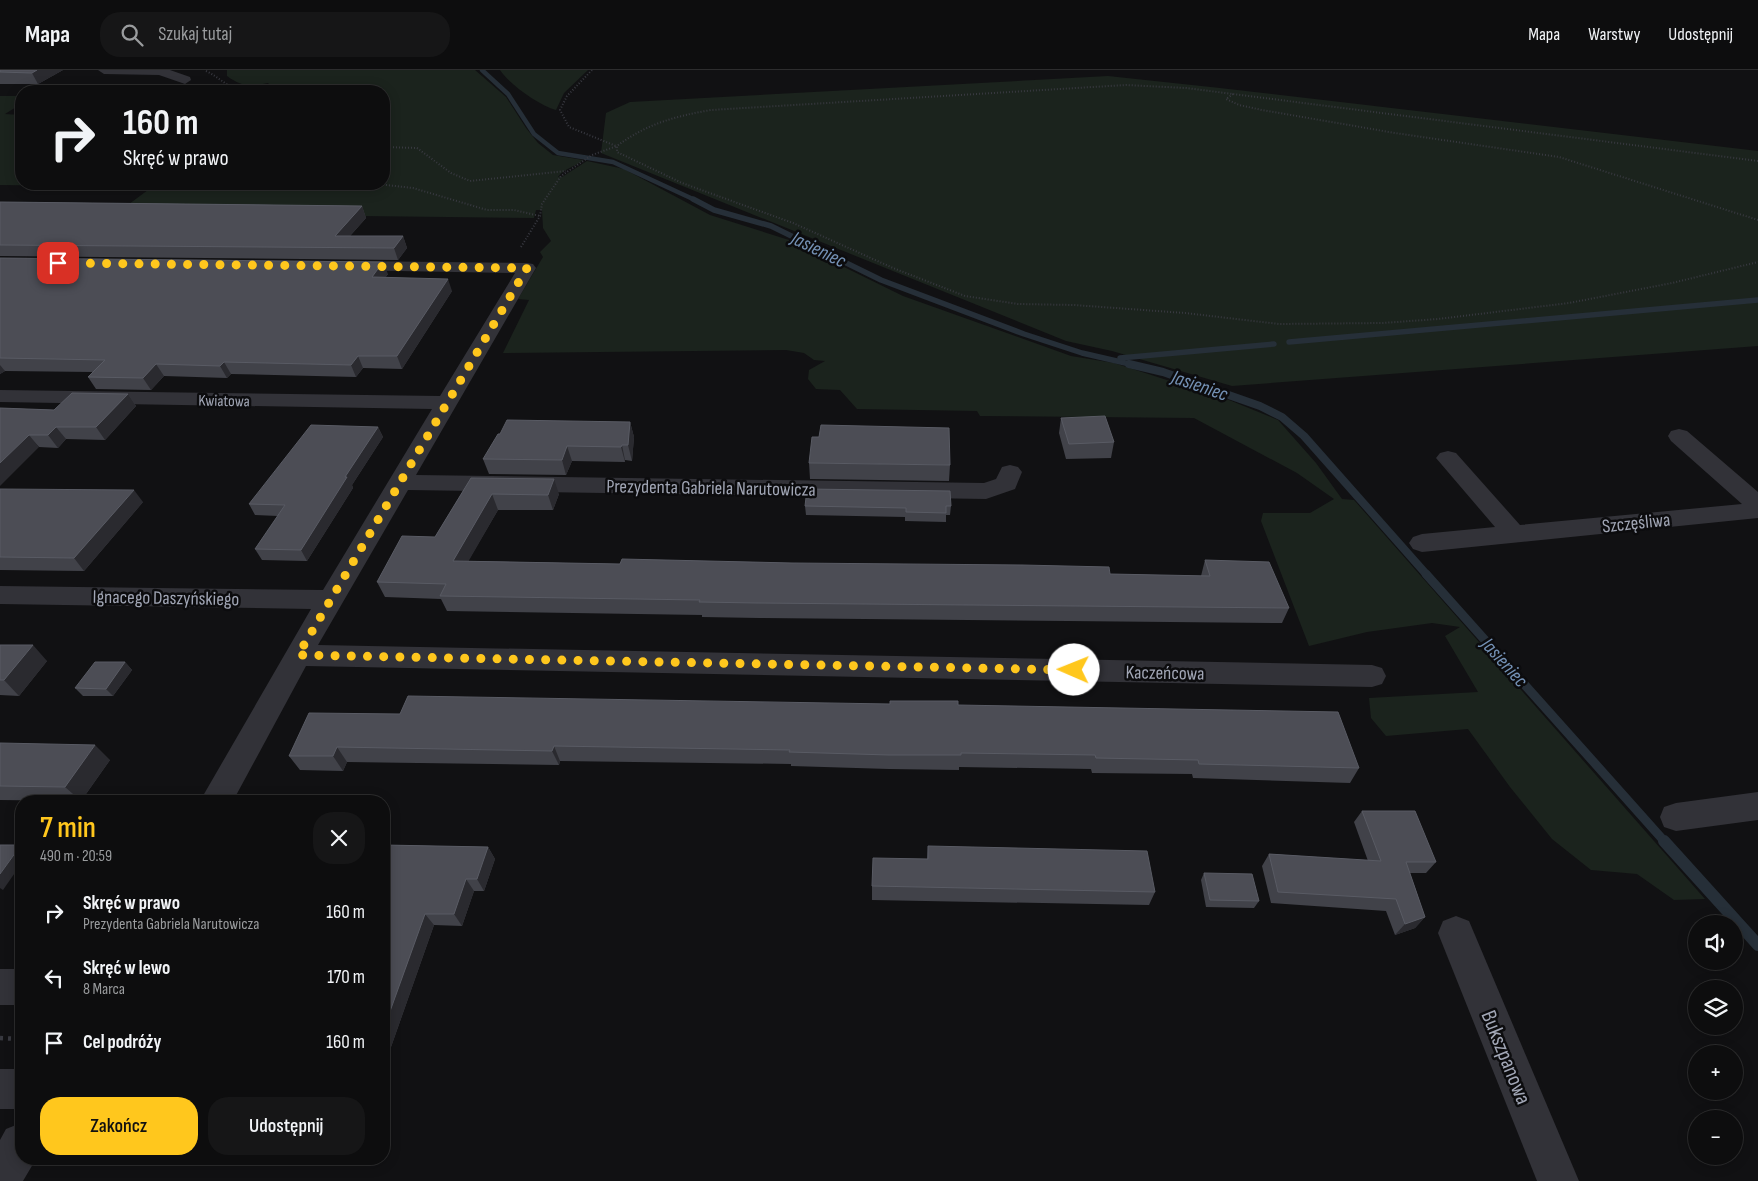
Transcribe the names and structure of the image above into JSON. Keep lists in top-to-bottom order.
{
  "streets": {
    "street": [
      "Kwiatowa",
      "Prezydenta Gabriela Narutowicza",
      "Szczęśliwa",
      "Ignacego Daszyńskiego",
      "Kaczeńcowa",
      "Bukszpanowa"
    ]
  },
  "water": ["Jasieniec"],
  "page": {
    "header": "Mapa",
    "search": "Szukaj tutaj",
    "nav": ["Mapa", "Warstwy", "Udostępnij"],
    "turn": ["160 m", "Skręć w prawo"],
    "heading": ["7 min", "490 m · 20:59"],
    "list": [
      {
        "name": "Skręć w prawo",
        "note": "Prezydenta Gabriela Narutowicza",
        "value": "160 m"
      },
      {
        "name": "Skręć w lewo",
        "note": "8 Marca",
        "value": "170 m"
      },
      {
        "name": "Cel podróży",
        "value": "160 m"
      }
    ],
    "map_buttons": ["+", "−"],
    "buttons": ["Zakończ", "Udostępnij"]
  }
}
